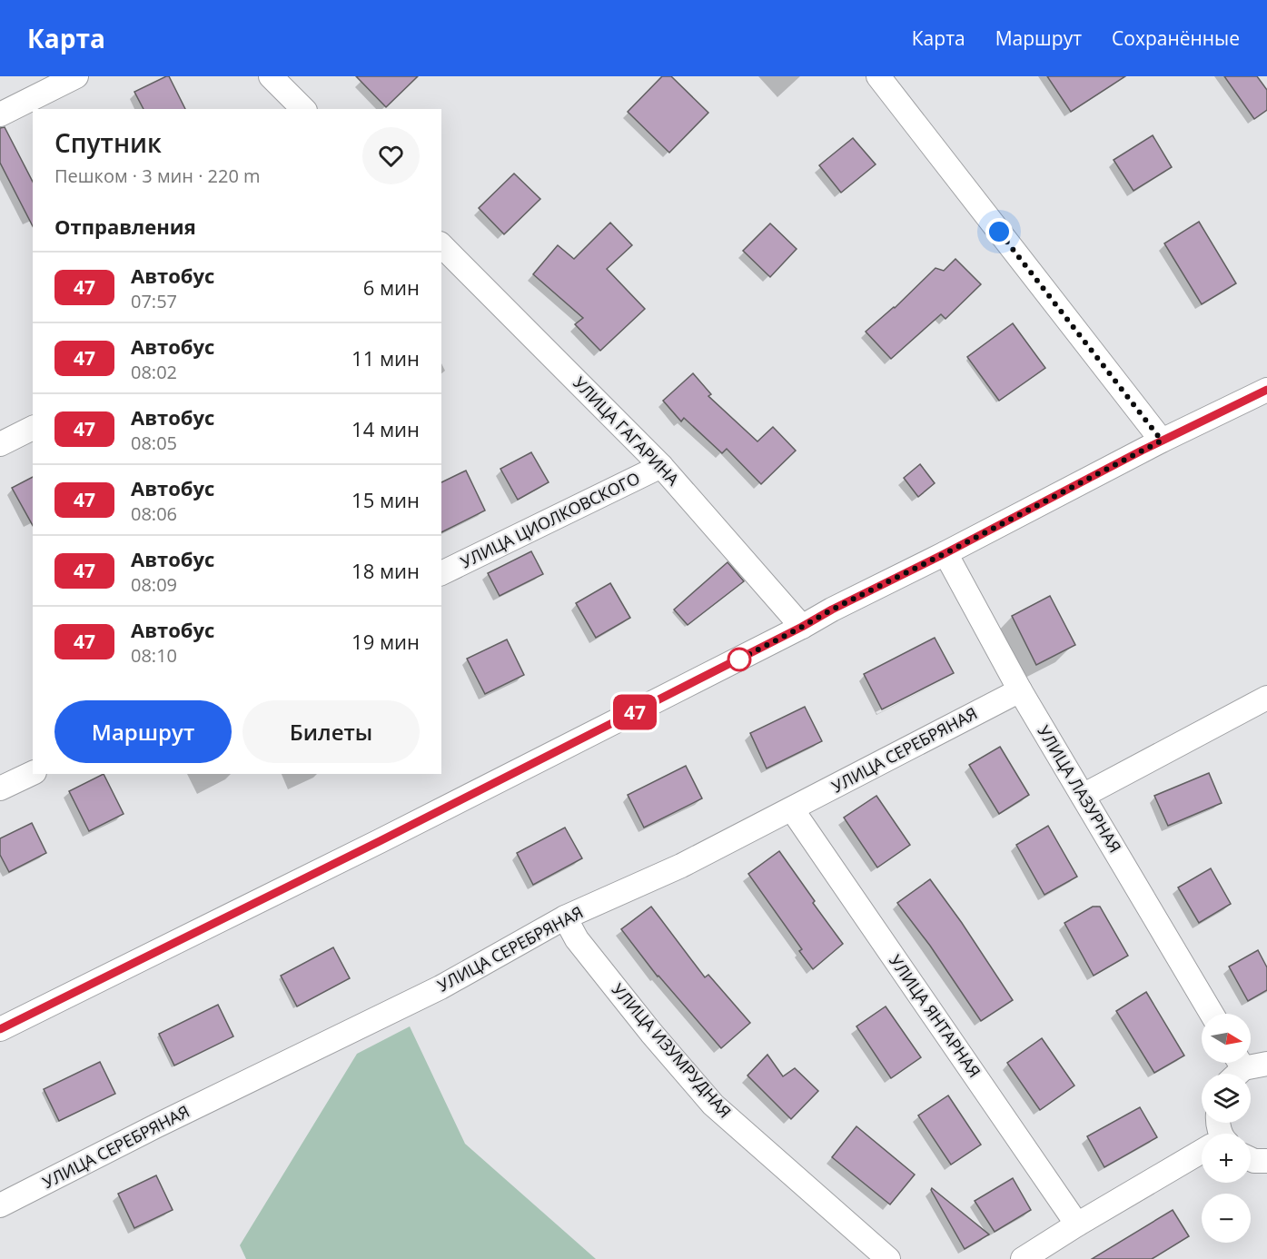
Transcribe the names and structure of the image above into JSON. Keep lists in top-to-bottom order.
{
  "streets": {
    "street": [
      "УЛИЦА ГАГАРИНА",
      "УЛИЦА ЦИОЛКОВСКОГО",
      "УЛИЦА СЕРЕБРЯНАЯ",
      "УЛИЦА ЛАЗУРНАЯ",
      "УЛИЦА ЯНТАРНАЯ",
      "УЛИЦА ИЗУМРУДНАЯ"
    ]
  },
  "crossings": [
    ["УЛИЦА ГАГАРИНА", "УЛИЦА ЦИОЛКОВСКОГО"],
    ["УЛИЦА СЕРЕБРЯНАЯ", "УЛИЦА ЛАЗУРНАЯ"],
    ["УЛИЦА СЕРЕБРЯНАЯ", "УЛИЦА ЯНТАРНАЯ"],
    ["УЛИЦА СЕРЕБРЯНАЯ", "УЛИЦА ИЗУМРУДНАЯ"]
  ],
  "lines": ["bus line 47"],
  "north": "right",
  "page": {
    "header": "Карта",
    "nav": ["Карта", "Маршрут", "Сохранённые"],
    "on_map": "47",
    "heading": [
      ["Спутник", "Пешком · 3 мин · 220 m"],
      "Отправления"
    ],
    "list": [
      {
        "mark": "47",
        "name": "Автобус",
        "note": "07:57",
        "value": "6 мин"
      },
      {
        "mark": "47",
        "name": "Автобус",
        "note": "08:02",
        "value": "11 мин"
      },
      {
        "mark": "47",
        "name": "Автобус",
        "note": "08:05",
        "value": "14 мин"
      },
      {
        "mark": "47",
        "name": "Автобус",
        "note": "08:06",
        "value": "15 мин"
      },
      {
        "mark": "47",
        "name": "Автобус",
        "note": "08:09",
        "value": "18 мин"
      },
      {
        "mark": "47",
        "name": "Автобус",
        "note": "08:10",
        "value": "19 мин"
      }
    ],
    "buttons": ["Маршрут", "Билеты"],
    "map_buttons": ["+", "−"]
  }
}
